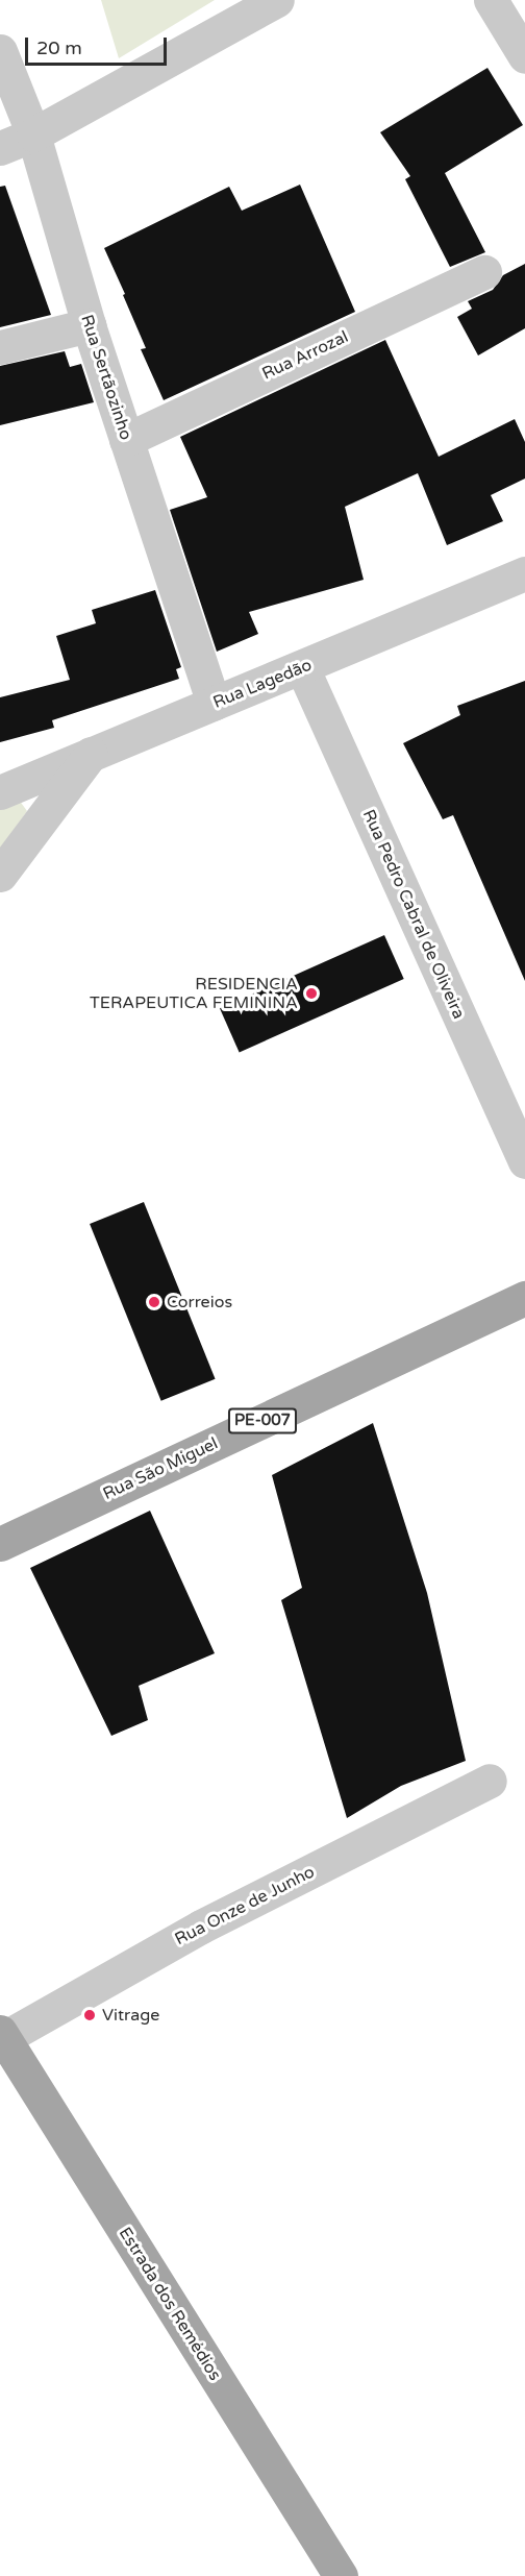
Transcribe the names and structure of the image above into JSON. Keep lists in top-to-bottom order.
{
  "streets": {
    "main road": ["PE-007", "Rua São Miguel", "Estrada dos Remédios"],
    "street": [
      "Rua Arrozal",
      "Rua Sertãozinho",
      "Rua Lagedão",
      "Rua Pedro Cabral de Oliveira",
      "Rua Onze de Junho"
    ]
  },
  "crossings": [
    ["Rua Arrozal", "Rua Sertãozinho"],
    ["Rua Sertãozinho", "Rua Lagedão"],
    ["Rua Lagedão", "Rua Pedro Cabral de Oliveira"],
    ["Rua Onze de Junho", "Estrada dos Remédios"]
  ],
  "places": ["RESIDENCIA TERAPEUTICA FEMININA", "Correios", "Vitrage"],
  "scale_bar": "20 m"
}
